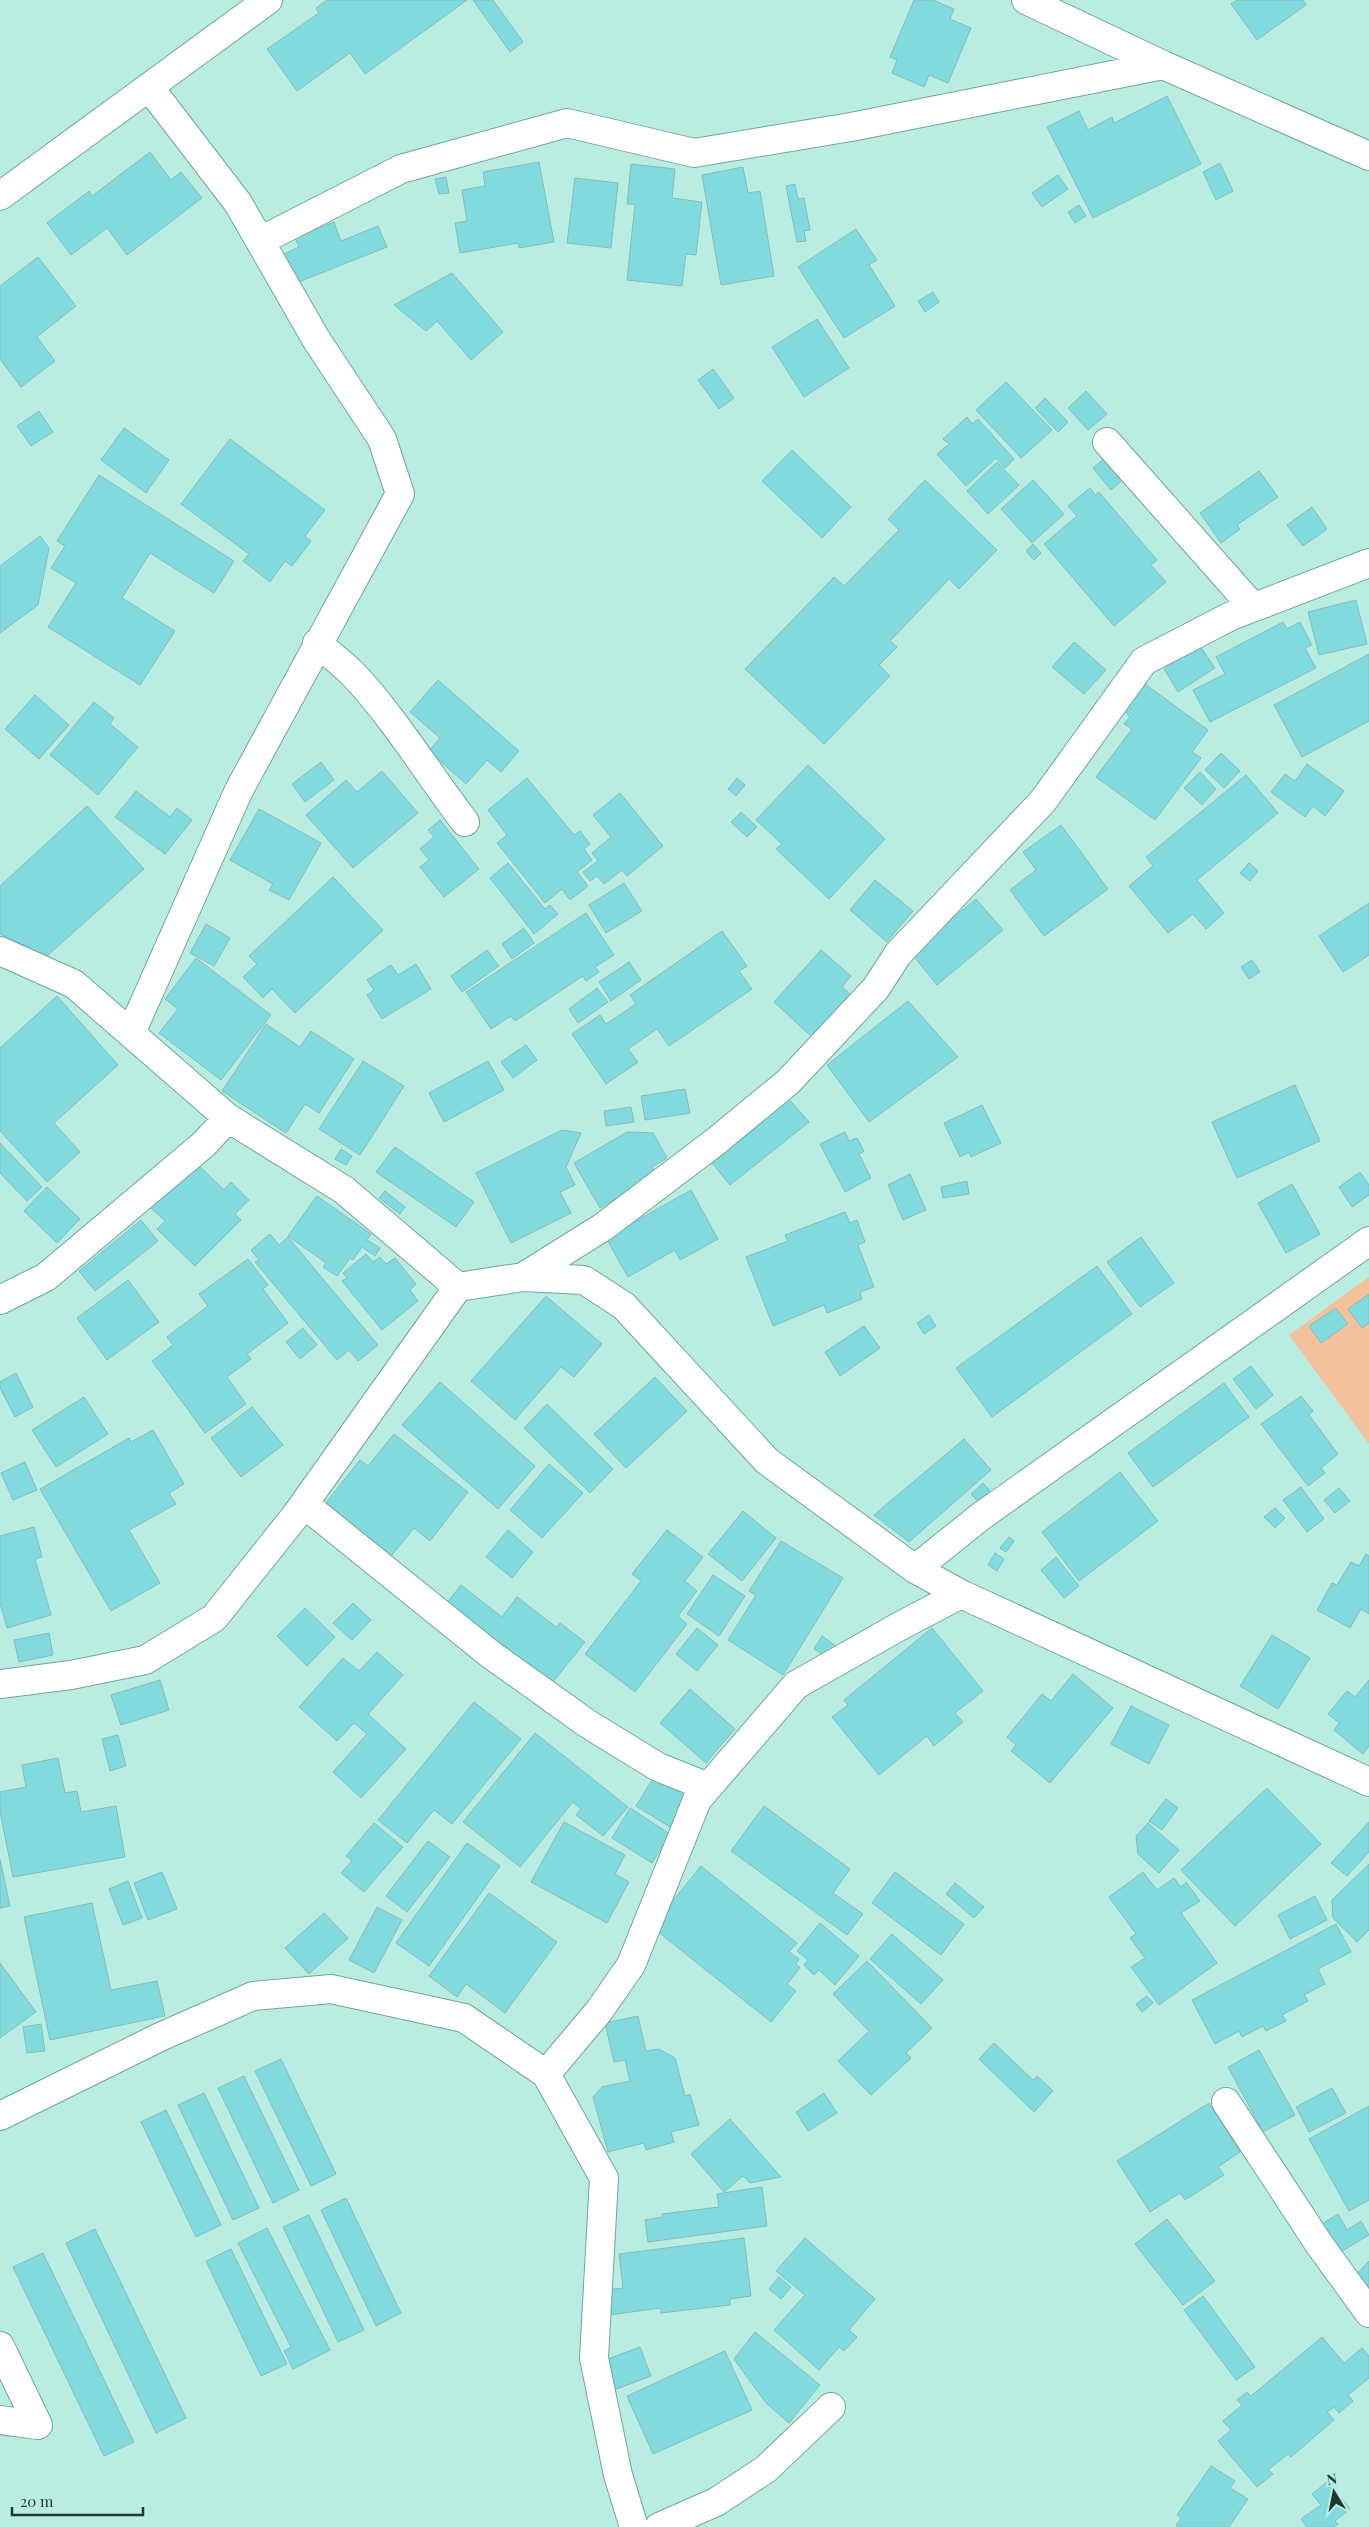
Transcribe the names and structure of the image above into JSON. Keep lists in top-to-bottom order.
{
  "scale_bar": "20 m",
  "north": "top"
}
